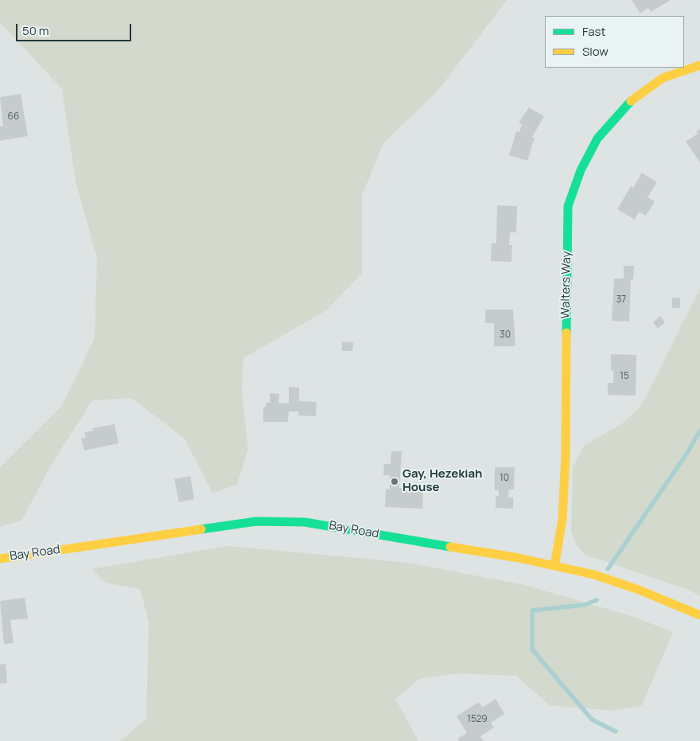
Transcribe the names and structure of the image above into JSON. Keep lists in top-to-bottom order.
{
  "streets": {
    "main road": ["Walters Way", "Bay Road"]
  },
  "crossings": [
    ["Walters Way", "Bay Road"]
  ],
  "places": ["Gay, Hezekiah House"],
  "house_numbers": [
    "66",
    "37",
    "30",
    "15",
    "10",
    "1529"
  ],
  "legend": ["Fast", "Slow"],
  "scale_bar": "50 m"
}
